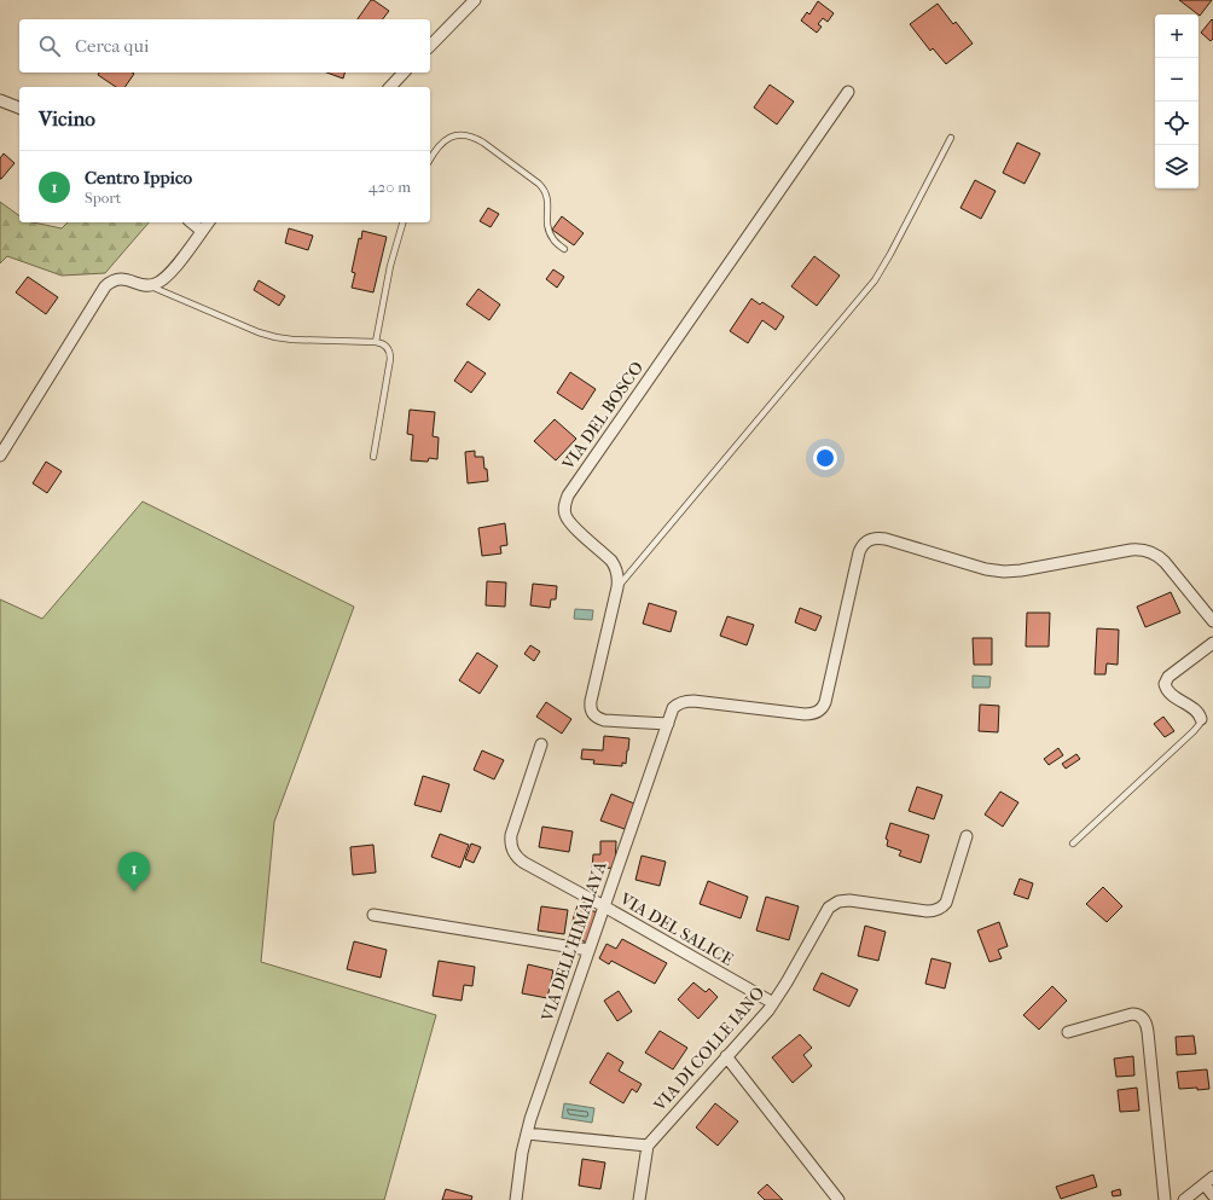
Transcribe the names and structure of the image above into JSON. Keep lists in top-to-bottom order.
{
  "streets": {
    "street": [
      "VIA DEL BOSCO",
      "VIA DEL SALICE",
      "VIA DELL'HIMALAYA",
      "VIA DI COLLE IANO"
    ]
  },
  "crossings": [
    ["VIA DEL BOSCO", "VIA DELL'HIMALAYA"],
    ["VIA DEL SALICE", "VIA DELL'HIMALAYA"],
    ["VIA DEL SALICE", "VIA DI COLLE IANO"]
  ],
  "page": {
    "map_buttons": ["+", "−"],
    "search": "Cerca qui",
    "heading": "Vicino",
    "list": [
      {
        "mark": "1",
        "name": "Centro Ippico",
        "note": "Sport",
        "value": "420 m"
      }
    ],
    "pins": "1"
  }
}
